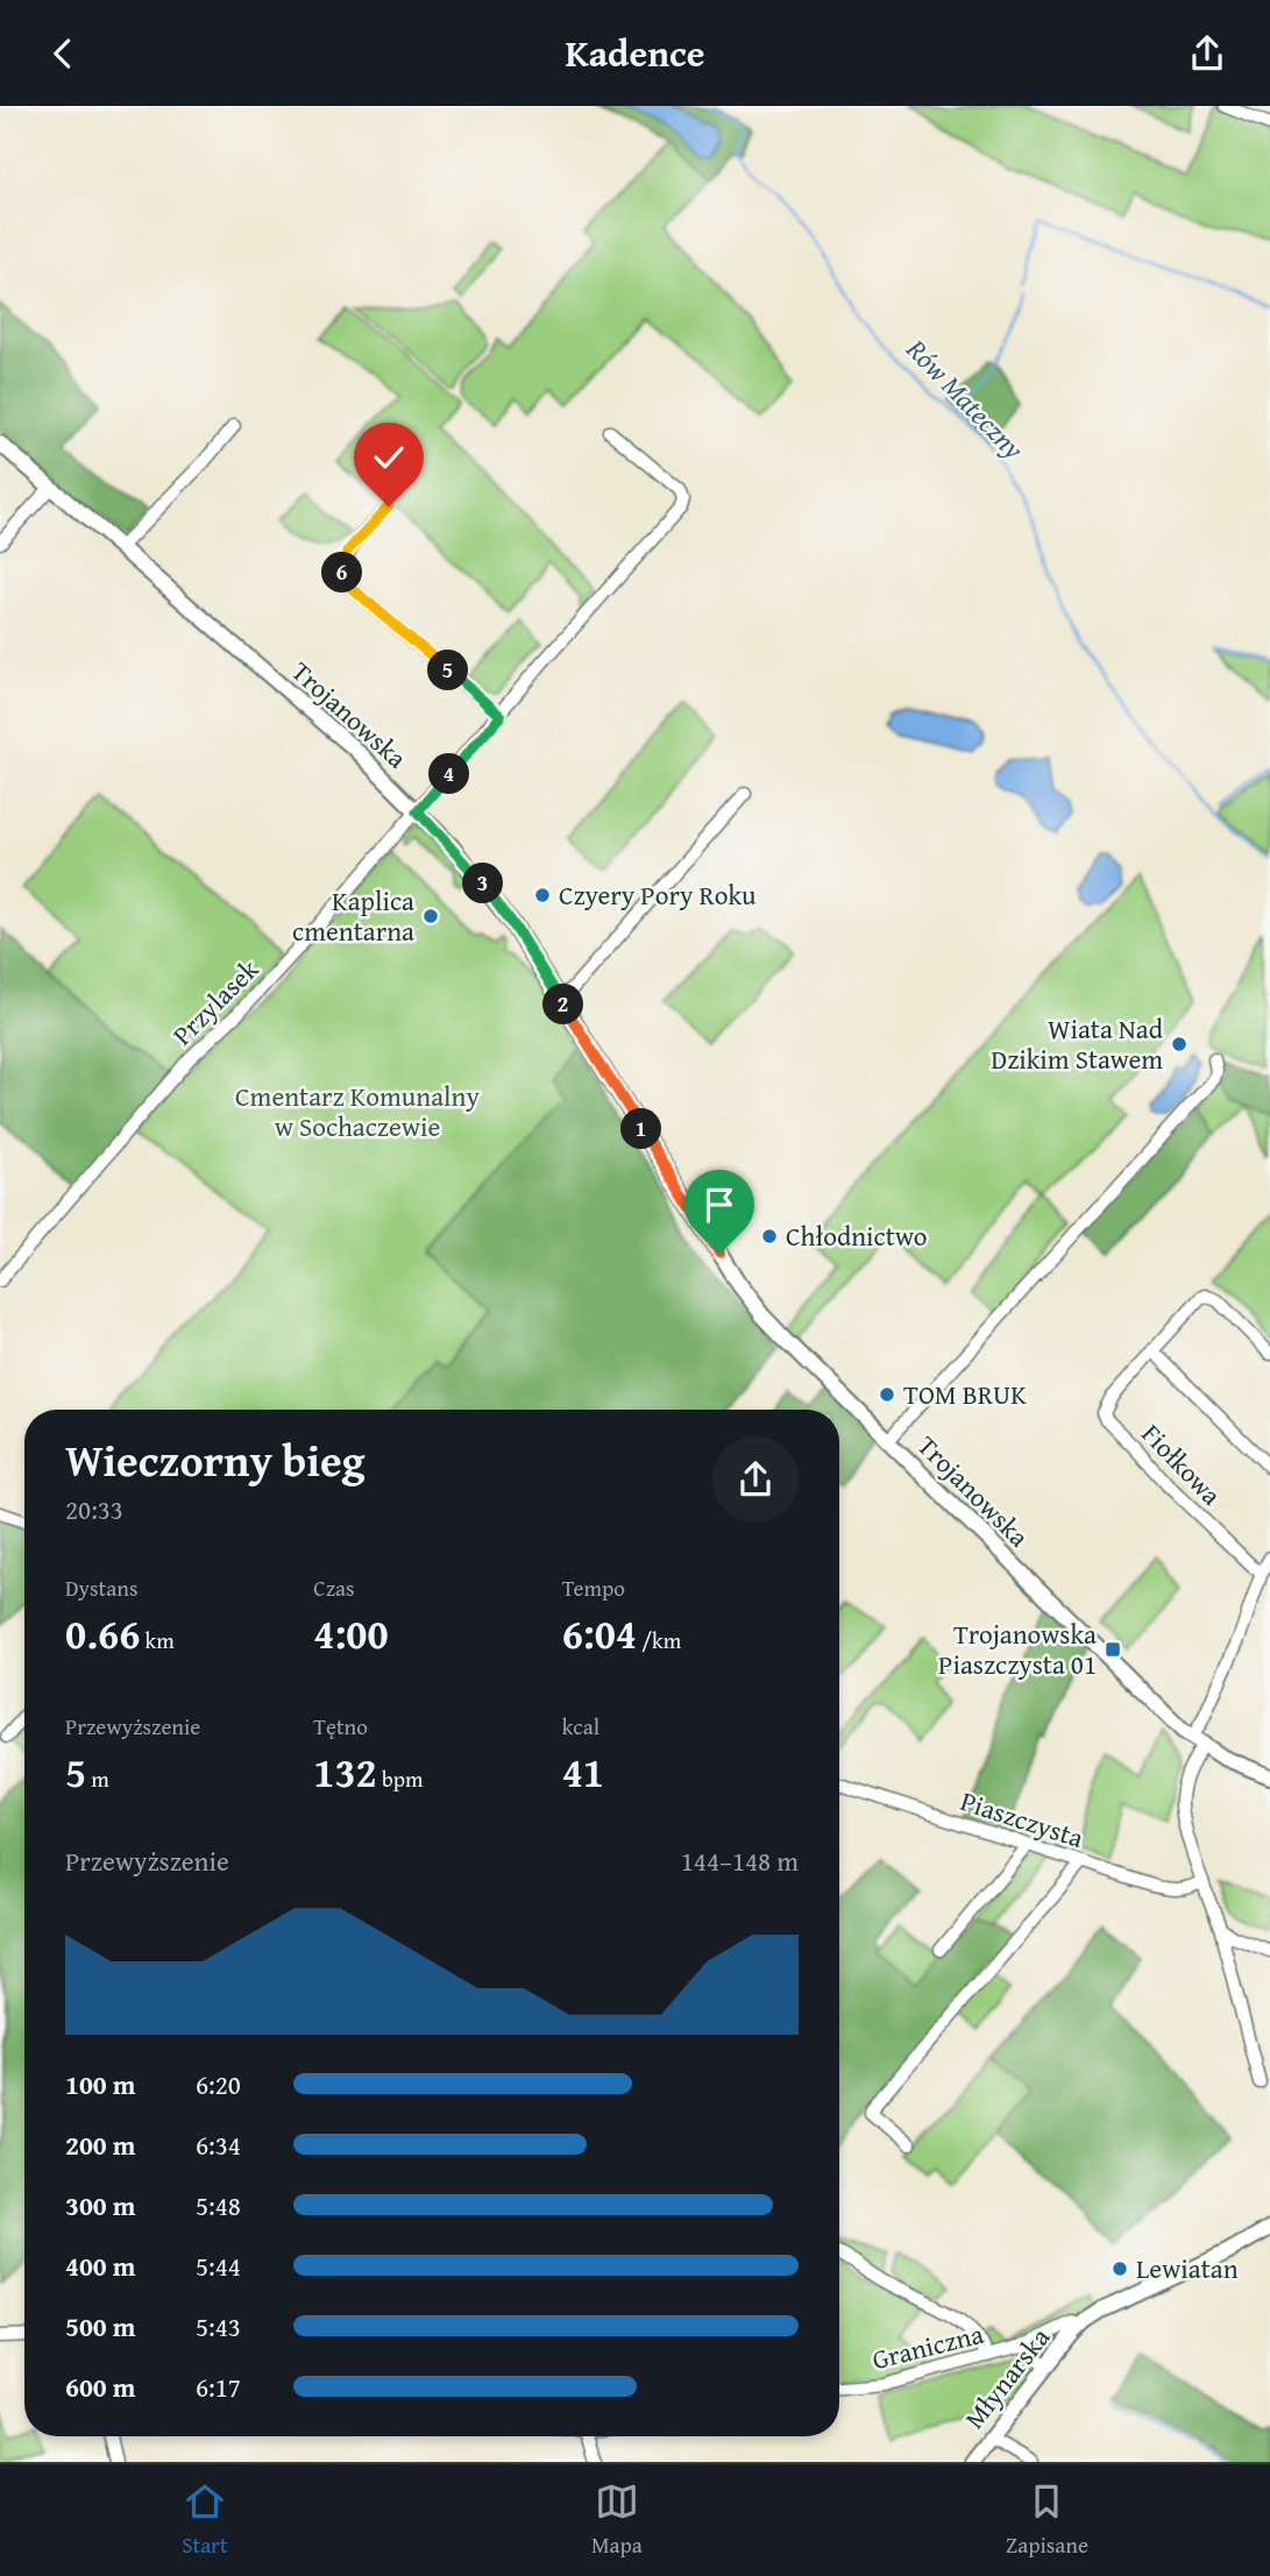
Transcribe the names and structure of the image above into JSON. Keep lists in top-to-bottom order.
{
  "streets": {
    "street": [
      "Trojanowska",
      "Przylasek",
      "Fiołkowa",
      "Piaszczysta",
      "Graniczna",
      "Młynarska"
    ]
  },
  "crossings": [
    ["Trojanowska", "Przylasek"],
    ["Graniczna", "Młynarska"]
  ],
  "water": ["Rów Mateczny"],
  "parks": ["Cmentarz Komunalny w Sochaczewie"],
  "places": {
    "other": [
      "Czyery Pory Roku",
      "Kaplica cmentarna",
      "Wiata Nad Dzikim Stawem",
      "Chłodnictwo",
      "TOM BRUK",
      "Lewiatan"
    ],
    "transit": ["Trojanowska Piaszczysta 01"]
  },
  "page": {
    "header": "Kadence",
    "pins": [
      "6",
      "5",
      "4",
      "3",
      "2",
      "1"
    ],
    "heading": ["Wieczorny bieg", "20:33"],
    "stats": [
      ["Dystans", "0.66 km"],
      ["Czas", "4:00"],
      ["Tempo", "6:04 /km"],
      ["Przewyższenie", "5 m"],
      ["Tętno", "132 bpm"],
      ["kcal", "41"]
    ],
    "chart": ["Przewyższenie", "144–148 m"],
    "list": [
      {
        "name": "100 m",
        "note": "6:20"
      },
      {
        "name": "200 m",
        "note": "6:34"
      },
      {
        "name": "300 m",
        "note": "5:48"
      },
      {
        "name": "400 m",
        "note": "5:44"
      },
      {
        "name": "500 m",
        "note": "5:43"
      },
      {
        "name": "600 m",
        "note": "6:17"
      }
    ],
    "tabs": ["Start", "Mapa", "Zapisane"]
  }
}
